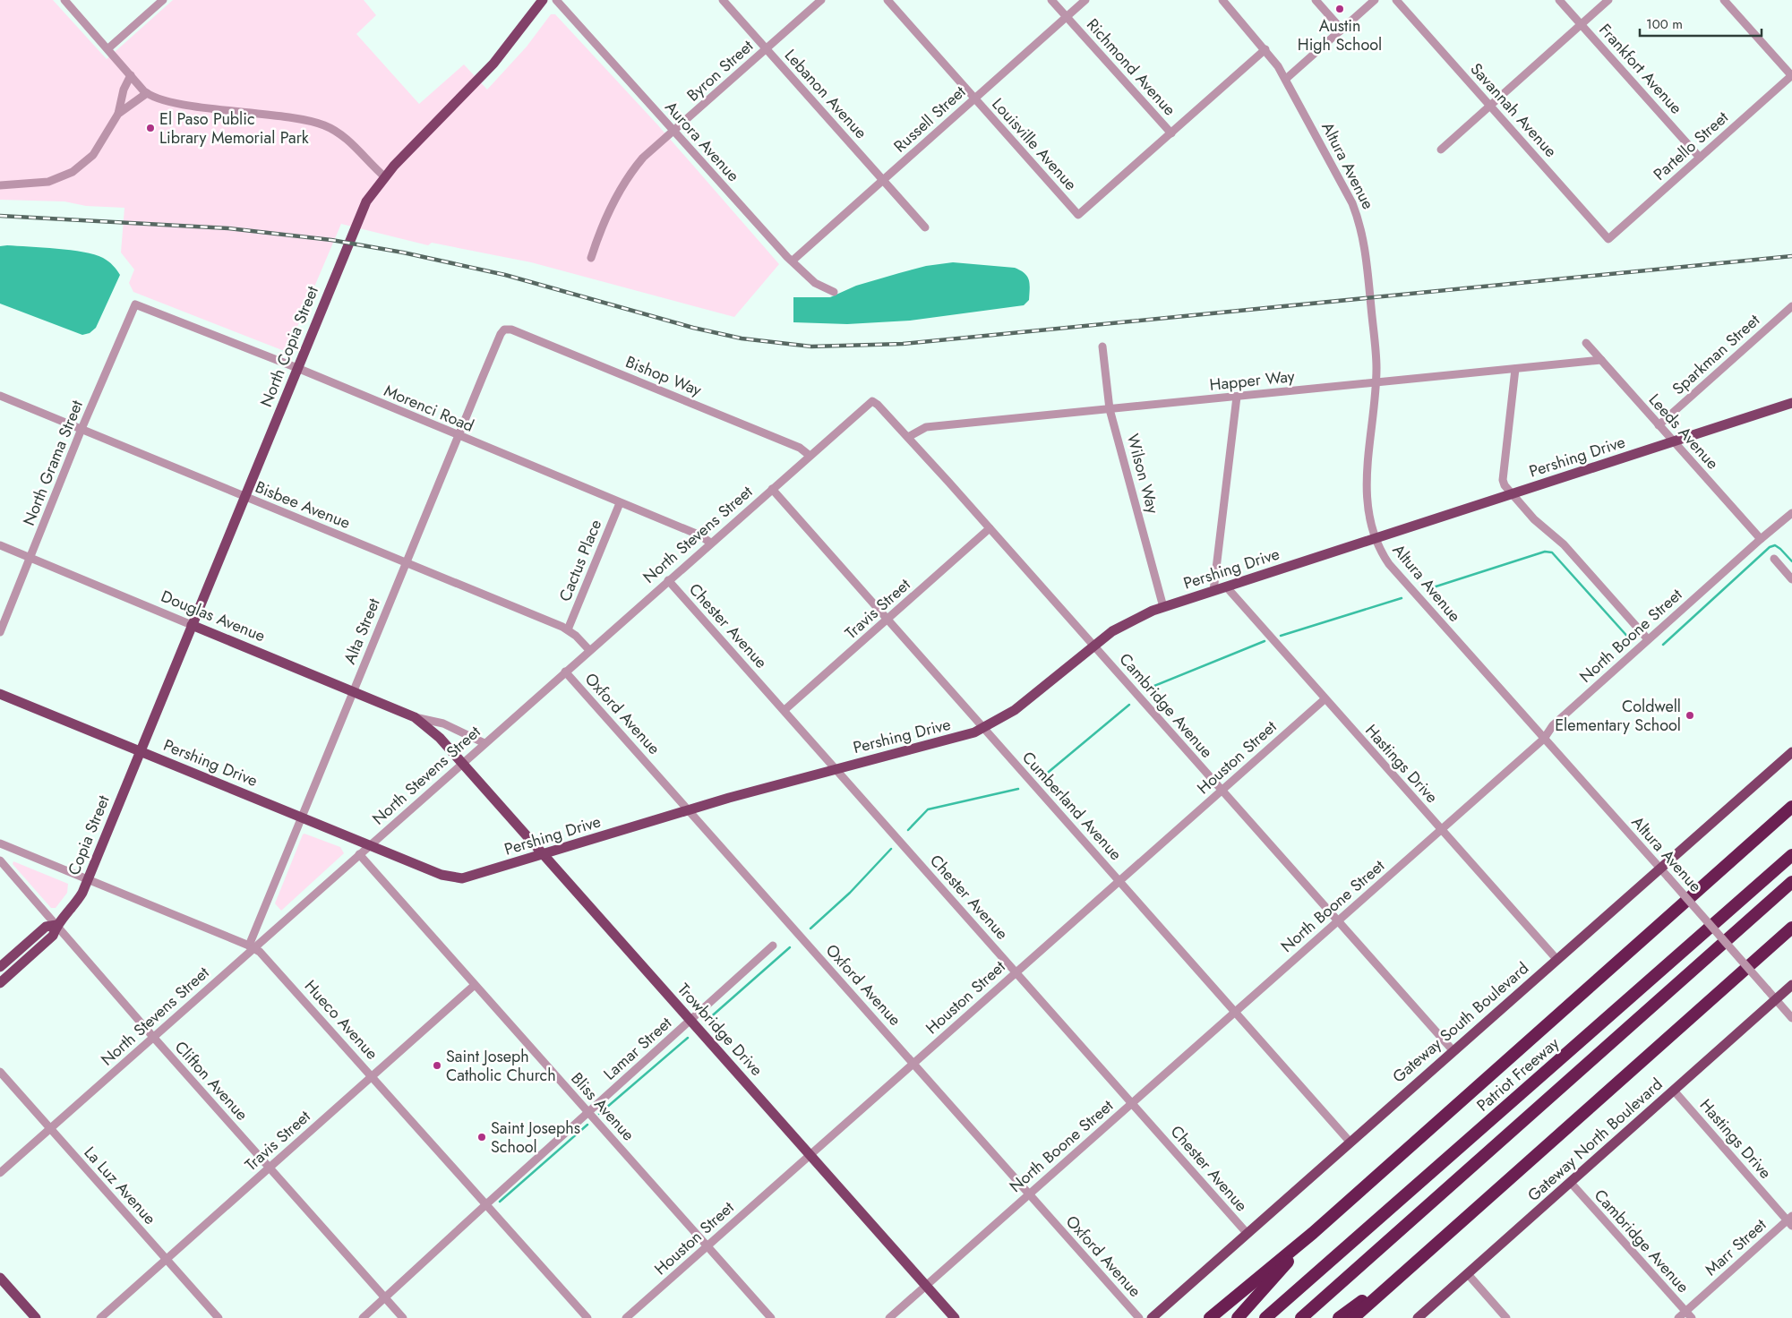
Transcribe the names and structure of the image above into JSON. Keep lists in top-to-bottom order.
{
  "streets": {
    "highway": ["Patriot Freeway"],
    "main road": [
      "North Copia Street",
      "Pershing Drive",
      "Douglas Avenue",
      "Copia Street",
      "Gateway South Boulevard",
      "Trowbridge Drive",
      "Gateway North Boulevard"
    ],
    "street": [
      "Richmond Avenue",
      "Frankfort Avenue",
      "Byron Street",
      "Lebanon Avenue",
      "Savannah Avenue",
      "Russell Street",
      "Aurora Avenue",
      "Louisville Avenue",
      "Partello Street",
      "Altura Avenue",
      "Sparkman Street",
      "Bishop Way",
      "Happer Way",
      "Morenci Road",
      "Leeds Avenue",
      "North Grama Street",
      "Wilson Way",
      "Bisbee Avenue",
      "North Stevens Street",
      "Cactus Place",
      "Travis Street",
      "Chester Avenue",
      "Alta Street",
      "North Boone Street",
      "Cambridge Avenue",
      "Oxford Avenue",
      "Houston Street",
      "Hastings Drive",
      "Cumberland Avenue",
      "Hueco Avenue",
      "Lamar Street",
      "Clifton Avenue",
      "Bliss Avenue",
      "La Luz Avenue",
      "Marr Street"
    ]
  },
  "crossings": [
    ["Richmond Avenue", "Russell Street"],
    ["Richmond Avenue", "Louisville Avenue"],
    ["Frankfort Avenue", "Partello Street"],
    ["Byron Street", "Lebanon Avenue"],
    ["Byron Street", "Aurora Avenue"],
    ["Lebanon Avenue", "Russell Street"],
    ["Savannah Avenue", "Partello Street"],
    ["Russell Street", "Aurora Avenue"],
    ["Russell Street", "Louisville Avenue"],
    ["Altura Avenue", "Happer Way"],
    ["Altura Avenue", "Pershing Drive"],
    ["Altura Avenue", "North Boone Street"],
    ["Altura Avenue", "Gateway South Boulevard"],
    ["Altura Avenue", "Gateway North Boulevard"],
    ["North Copia Street", "Morenci Road"],
    ["North Copia Street", "Pershing Drive"],
    ["North Copia Street", "Bisbee Avenue"],
    ["North Copia Street", "Douglas Avenue"],
    ["North Copia Street", "Copia Street"],
    ["Sparkman Street", "Leeds Avenue"],
    ["Bishop Way", "North Stevens Street"],
    ["Bishop Way", "Alta Street"],
    ["Happer Way", "Leeds Avenue"],
    ["Happer Way", "Wilson Way"],
    ["Happer Way", "Cambridge Avenue"],
    ["Morenci Road", "North Grama Street"],
    ["Morenci Road", "North Stevens Street"],
    ["Morenci Road", "Cactus Place"],
    ["Morenci Road", "Alta Street"],
    ["Leeds Avenue", "Pershing Drive"],
    ["Leeds Avenue", "North Boone Street"],
    ["Pershing Drive", "Wilson Way"],
    ["Pershing Drive", "North Stevens Street"],
    ["Pershing Drive", "Chester Avenue"],
    ["Pershing Drive", "Alta Street"],
    ["Pershing Drive", "Cambridge Avenue"],
    ["Pershing Drive", "Oxford Avenue"],
    ["Pershing Drive", "Hastings Drive"],
    ["Pershing Drive", "Cumberland Avenue"],
    ["Pershing Drive", "Copia Street"],
    ["Pershing Drive", "Trowbridge Drive"],
    ["North Grama Street", "Bisbee Avenue"],
    ["North Grama Street", "Douglas Avenue"],
    ["Bisbee Avenue", "North Stevens Street"],
    ["Bisbee Avenue", "Cactus Place"],
    ["Bisbee Avenue", "Alta Street"],
    ["North Stevens Street", "Douglas Avenue"],
    ["North Stevens Street", "Chester Avenue"],
    ["North Stevens Street", "Alta Street"],
    ["North Stevens Street", "Cambridge Avenue"],
    ["North Stevens Street", "Oxford Avenue"],
    ["North Stevens Street", "Cumberland Avenue"],
    ["North Stevens Street", "Hueco Avenue"],
    ["North Stevens Street", "Trowbridge Drive"],
    ["North Stevens Street", "Clifton Avenue"],
    ["North Stevens Street", "Bliss Avenue"],
    ["North Stevens Street", "La Luz Avenue"],
    ["Travis Street", "Chester Avenue"],
    ["Travis Street", "Cambridge Avenue"],
    ["Travis Street", "Cumberland Avenue"],
    ["Travis Street", "Hueco Avenue"],
    ["Travis Street", "Clifton Avenue"],
    ["Travis Street", "Bliss Avenue"],
    ["Travis Street", "La Luz Avenue"],
    ["Douglas Avenue", "Alta Street"],
    ["Douglas Avenue", "Trowbridge Drive"],
    ["Chester Avenue", "North Boone Street"],
    ["Chester Avenue", "Houston Street"],
    ["Chester Avenue", "Gateway South Boulevard"],
    ["Alta Street", "Hueco Avenue"],
    ["North Boone Street", "Cambridge Avenue"],
    ["North Boone Street", "Oxford Avenue"],
    ["North Boone Street", "Hastings Drive"],
    ["North Boone Street", "Cumberland Avenue"],
    ["North Boone Street", "Trowbridge Drive"],
    ["Cambridge Avenue", "Houston Street"],
    ["Cambridge Avenue", "Gateway South Boulevard"],
    ["Cambridge Avenue", "Gateway North Boulevard"],
    ["Cambridge Avenue", "Marr Street"],
    ["Oxford Avenue", "Houston Street"],
    ["Houston Street", "Hastings Drive"],
    ["Houston Street", "Cumberland Avenue"],
    ["Houston Street", "Trowbridge Drive"],
    ["Houston Street", "Bliss Avenue"],
    ["Hastings Drive", "Gateway South Boulevard"],
    ["Hastings Drive", "Gateway North Boulevard"],
    ["Hastings Drive", "Marr Street"],
    ["Cumberland Avenue", "Gateway South Boulevard"],
    ["Copia Street", "Hueco Avenue"],
    ["Copia Street", "Clifton Avenue"],
    ["Hueco Avenue", "Lamar Street"],
    ["Trowbridge Drive", "Lamar Street"],
    ["Lamar Street", "Clifton Avenue"],
    ["Lamar Street", "Bliss Avenue"]
  ],
  "places": [
    "Austin High School",
    "El Paso Public Library Memorial Park",
    "Coldwell Elementary School",
    "Saint Joseph Catholic Church",
    "Saint Josephs School"
  ],
  "scale_bar": "100 m"
}
